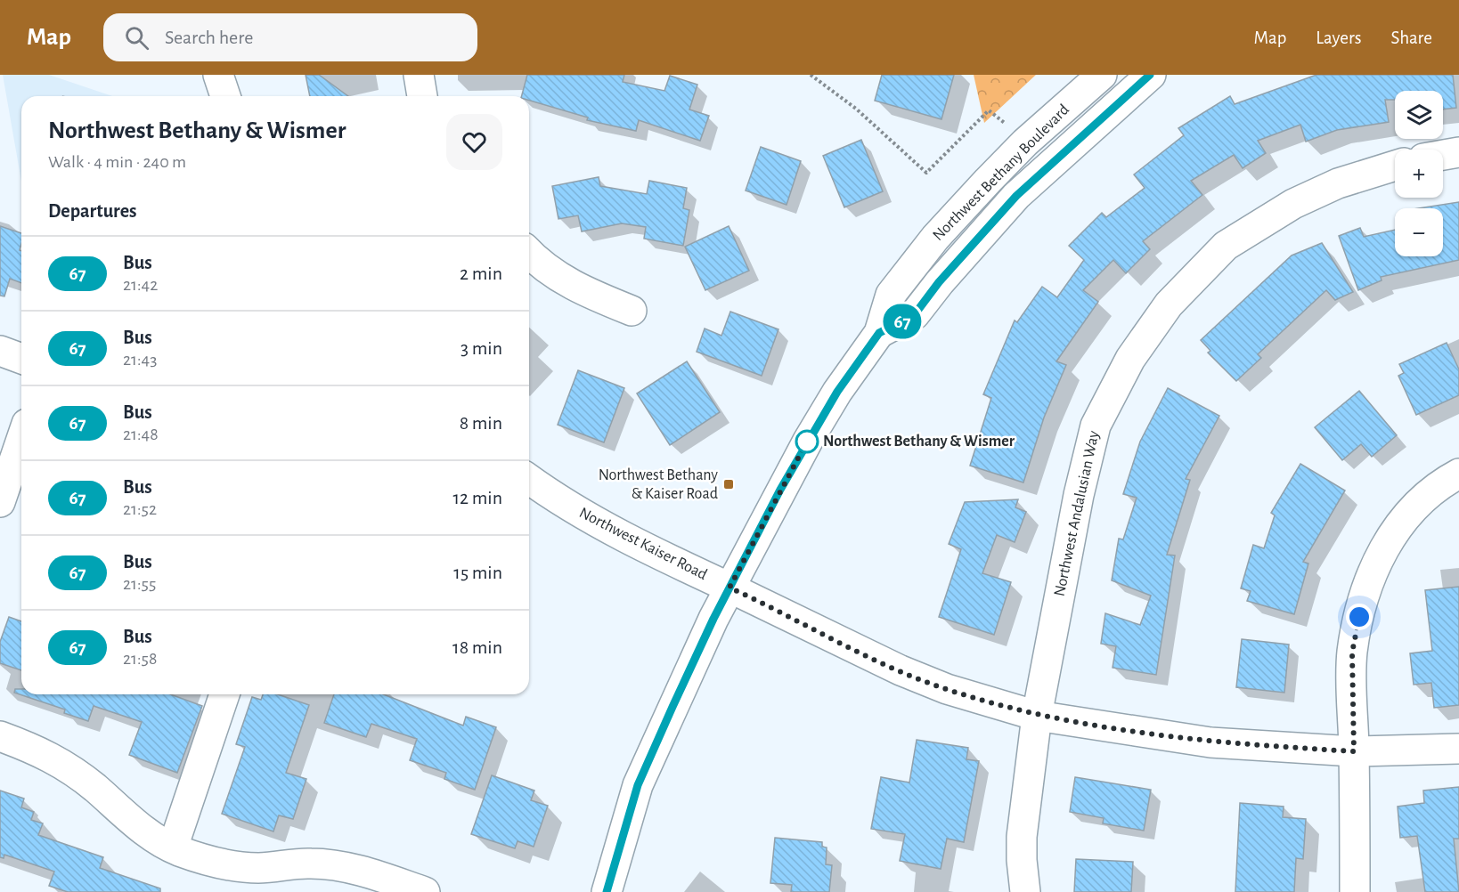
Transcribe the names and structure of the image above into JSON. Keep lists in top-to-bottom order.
{
  "streets": {
    "street": ["Northwest Bethany Boulevard", "Northwest Andalusian Way", "Northwest Kaiser Road"]
  },
  "crossings": [
    ["Northwest Bethany Boulevard", "Northwest Kaiser Road"],
    ["Northwest Andalusian Way", "Northwest Kaiser Road"]
  ],
  "places": {
    "other": ["Northwest Bethany & Wismer"],
    "transit": ["Northwest Bethany & Kaiser Road"]
  },
  "lines": ["bus line 67"],
  "page": {
    "header": "Map",
    "search": "Search here",
    "nav": ["Map", "Layers", "Share"],
    "on_map": "67",
    "map_buttons": ["+", "−"],
    "heading": [
      ["Northwest Bethany & Wismer", "Walk · 4 min · 240 m"],
      "Departures"
    ],
    "list": [
      {
        "mark": "67",
        "name": "Bus",
        "note": "21:42",
        "value": "2 min"
      },
      {
        "mark": "67",
        "name": "Bus",
        "note": "21:43",
        "value": "3 min"
      },
      {
        "mark": "67",
        "name": "Bus",
        "note": "21:48",
        "value": "8 min"
      },
      {
        "mark": "67",
        "name": "Bus",
        "note": "21:52",
        "value": "12 min"
      },
      {
        "mark": "67",
        "name": "Bus",
        "note": "21:55",
        "value": "15 min"
      },
      {
        "mark": "67",
        "name": "Bus",
        "note": "21:58",
        "value": "18 min"
      }
    ]
  }
}
